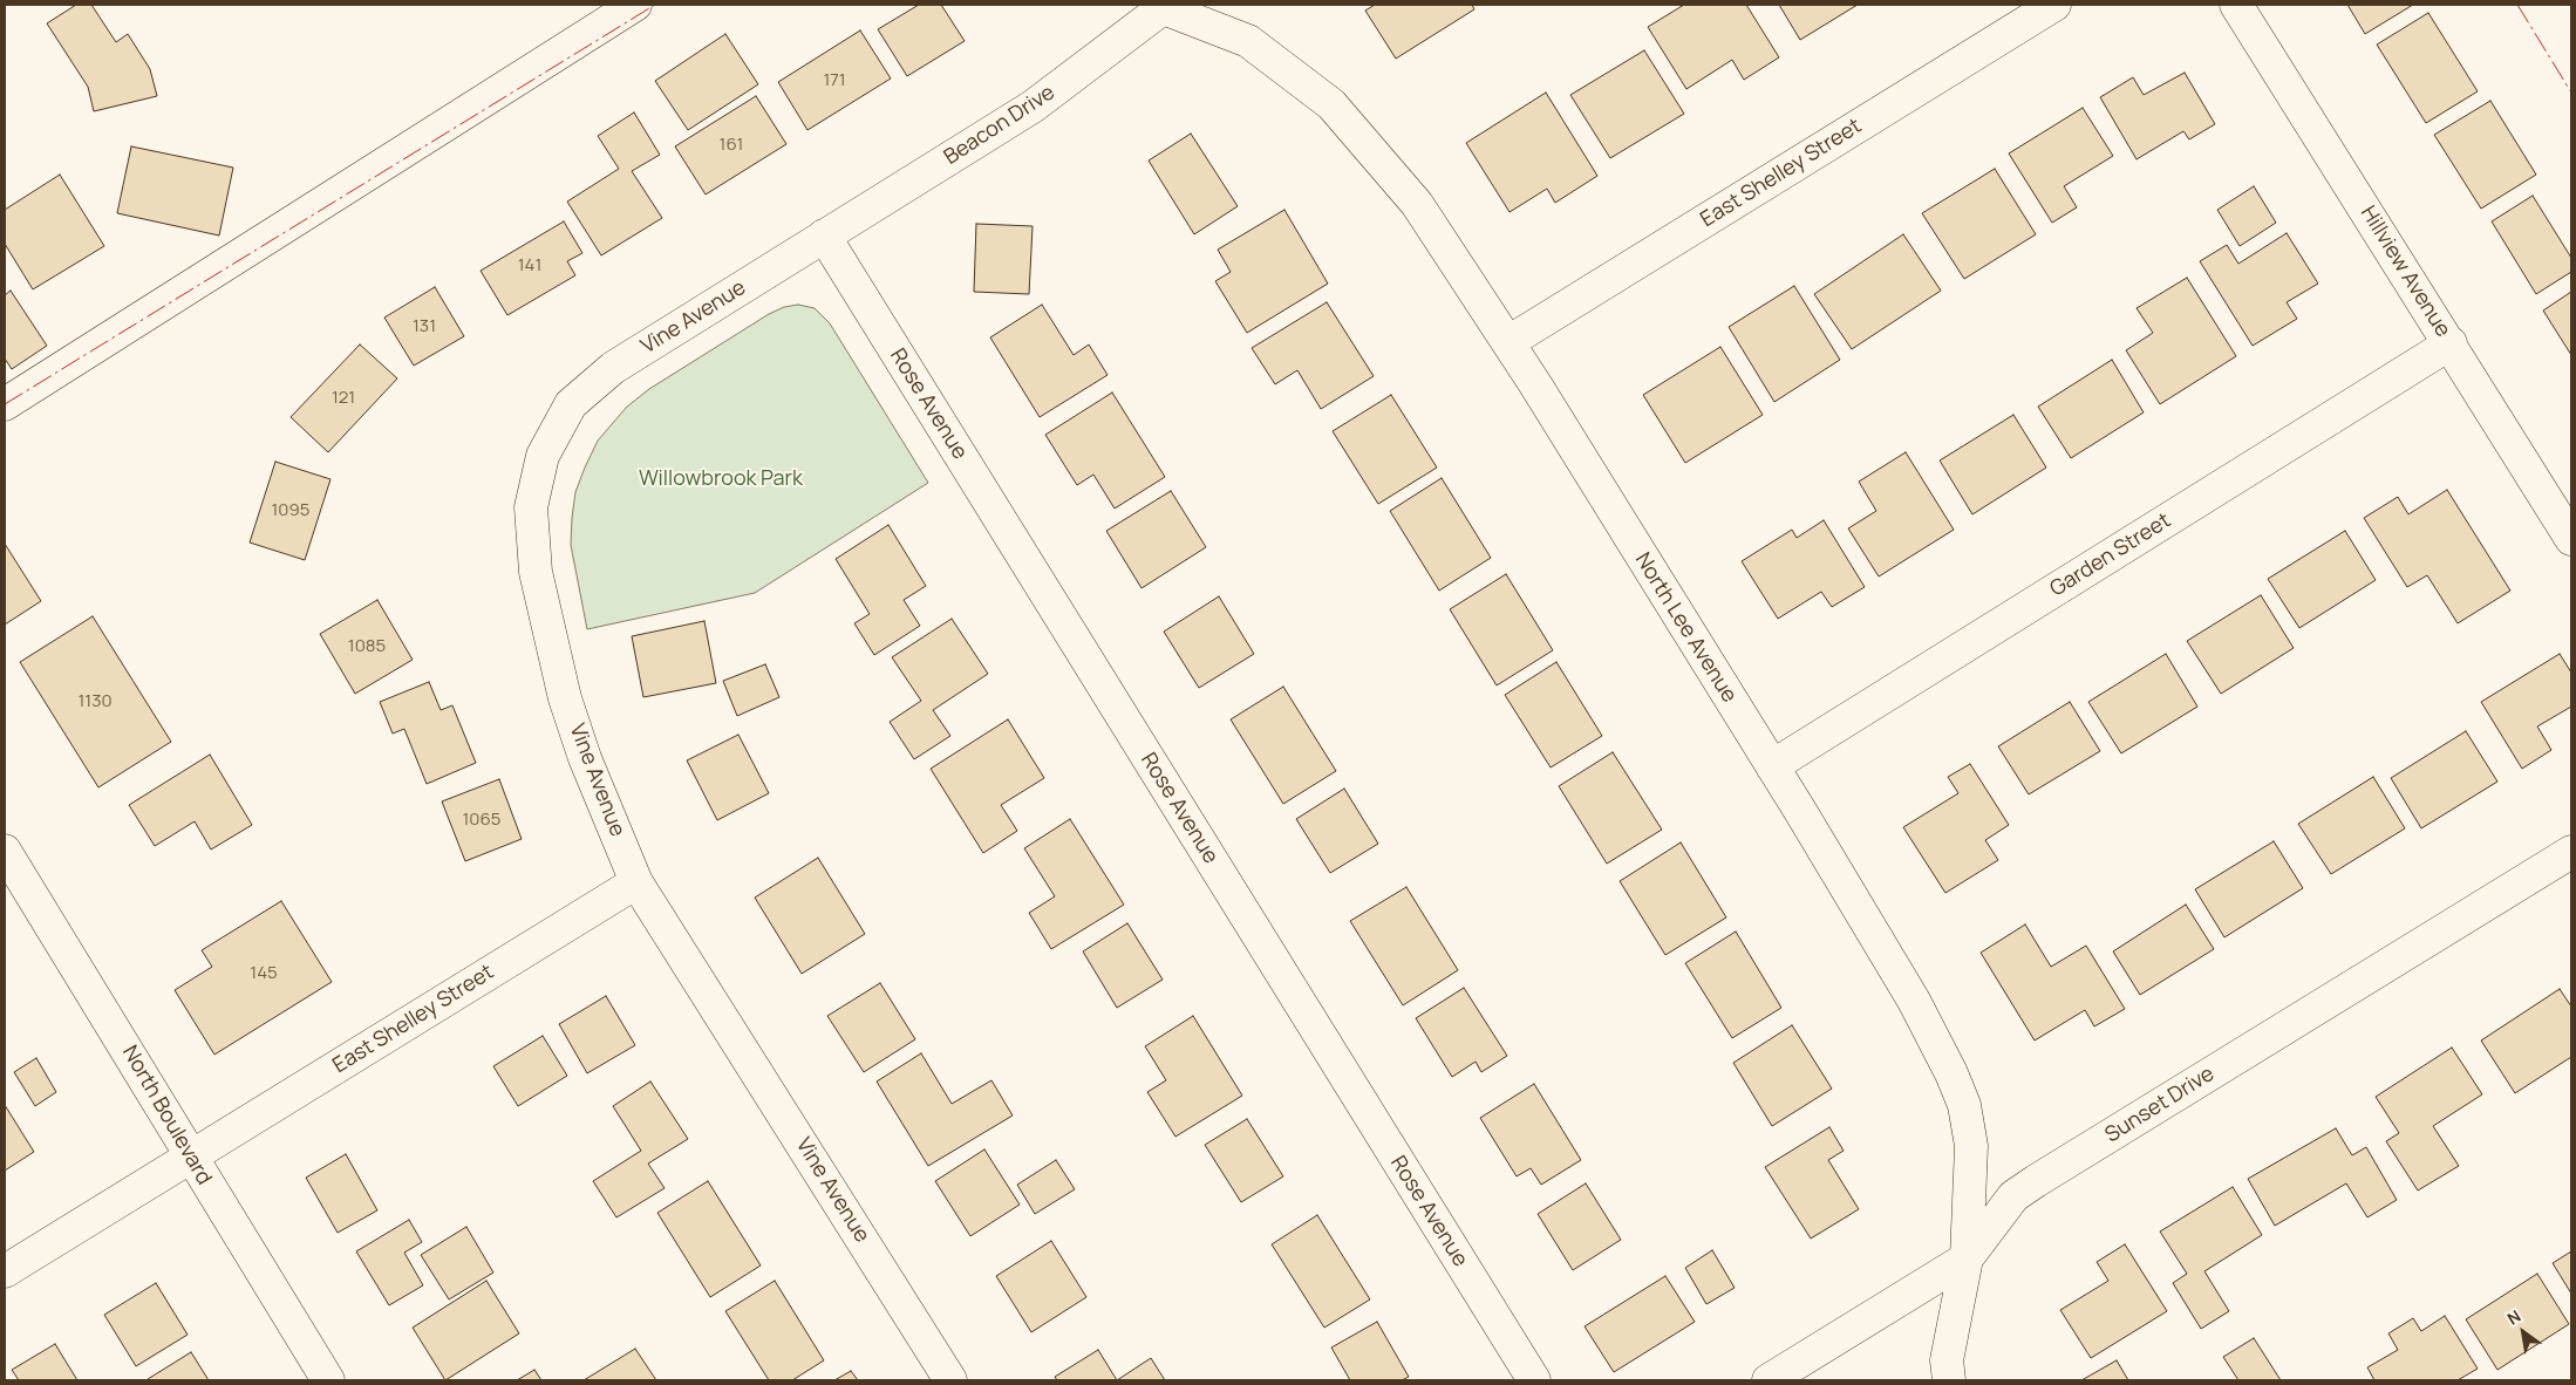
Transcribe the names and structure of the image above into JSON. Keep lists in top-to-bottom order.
{
  "streets": {
    "street": [
      "Beacon Drive",
      "East Shelley Street",
      "Hillview Avenue",
      "Vine Avenue",
      "Rose Avenue",
      "Garden Street",
      "North Lee Avenue",
      "Sunset Drive",
      "North Boulevard"
    ]
  },
  "crossings": [
    ["Beacon Drive", "Vine Avenue"],
    ["Beacon Drive", "Rose Avenue"],
    ["Beacon Drive", "North Lee Avenue"],
    ["East Shelley Street", "Vine Avenue"],
    ["East Shelley Street", "North Lee Avenue"],
    ["East Shelley Street", "North Boulevard"],
    ["Hillview Avenue", "Garden Street"],
    ["Vine Avenue", "Rose Avenue"],
    ["Garden Street", "North Lee Avenue"],
    ["North Lee Avenue", "Sunset Drive"]
  ],
  "parks": ["Willowbrook Park"],
  "house_numbers": [
    "171",
    "161",
    "141",
    "131",
    "121",
    "1095",
    "1085",
    "1130",
    "1065",
    "145"
  ],
  "north": "top left"
}
